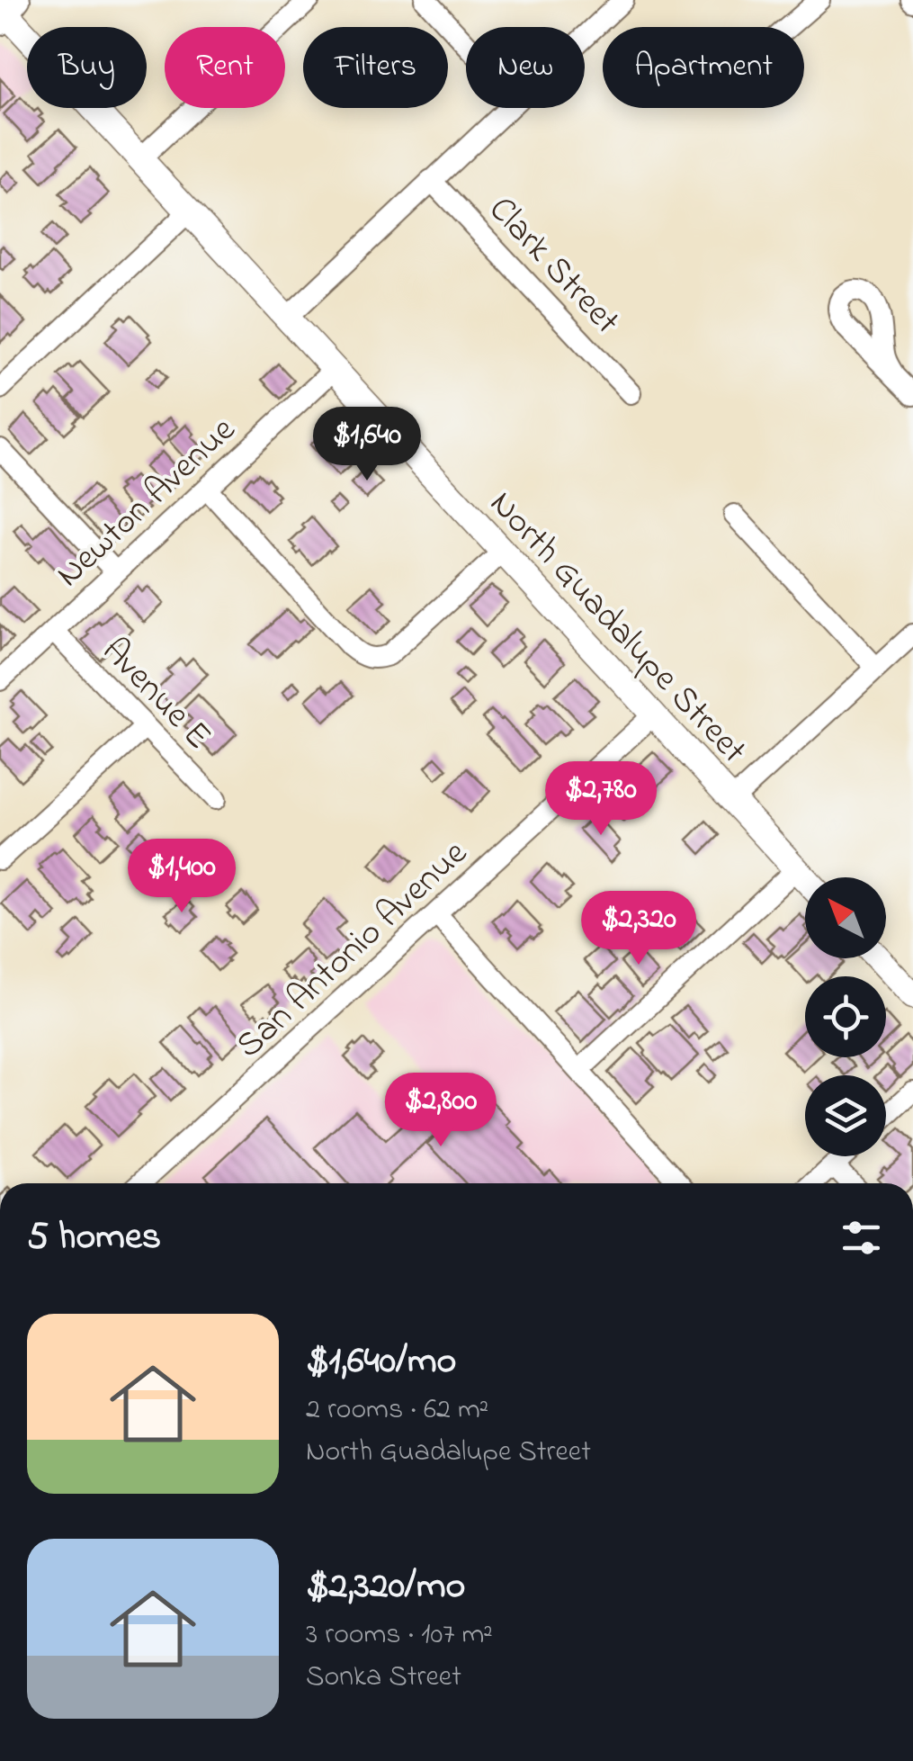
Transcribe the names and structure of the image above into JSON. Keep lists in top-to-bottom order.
{
  "streets": {
    "street": [
      "Clark Street",
      "Newton Avenue",
      "North Guadalupe Street",
      "Avenue E",
      "San Antonio Avenue"
    ]
  },
  "crossings": [
    ["Newton Avenue", "North Guadalupe Street"],
    ["Newton Avenue", "Avenue E"],
    ["North Guadalupe Street", "San Antonio Avenue"]
  ],
  "north": "top left",
  "page": {
    "chip": [
      "Buy",
      "Rent",
      "Filters",
      "New",
      "Apartment"
    ],
    "price": [
      "$1,640",
      "$2,780",
      "$1,400",
      "$2,320",
      "$2,800"
    ],
    "heading": "5 homes",
    "list": [
      {
        "name": "$1,640/mo",
        "note": "2 rooms · 62 m² · North Guadalupe Street"
      },
      {
        "name": "$2,320/mo",
        "note": "3 rooms · 107 m² · Sonka Street"
      }
    ]
  }
}
